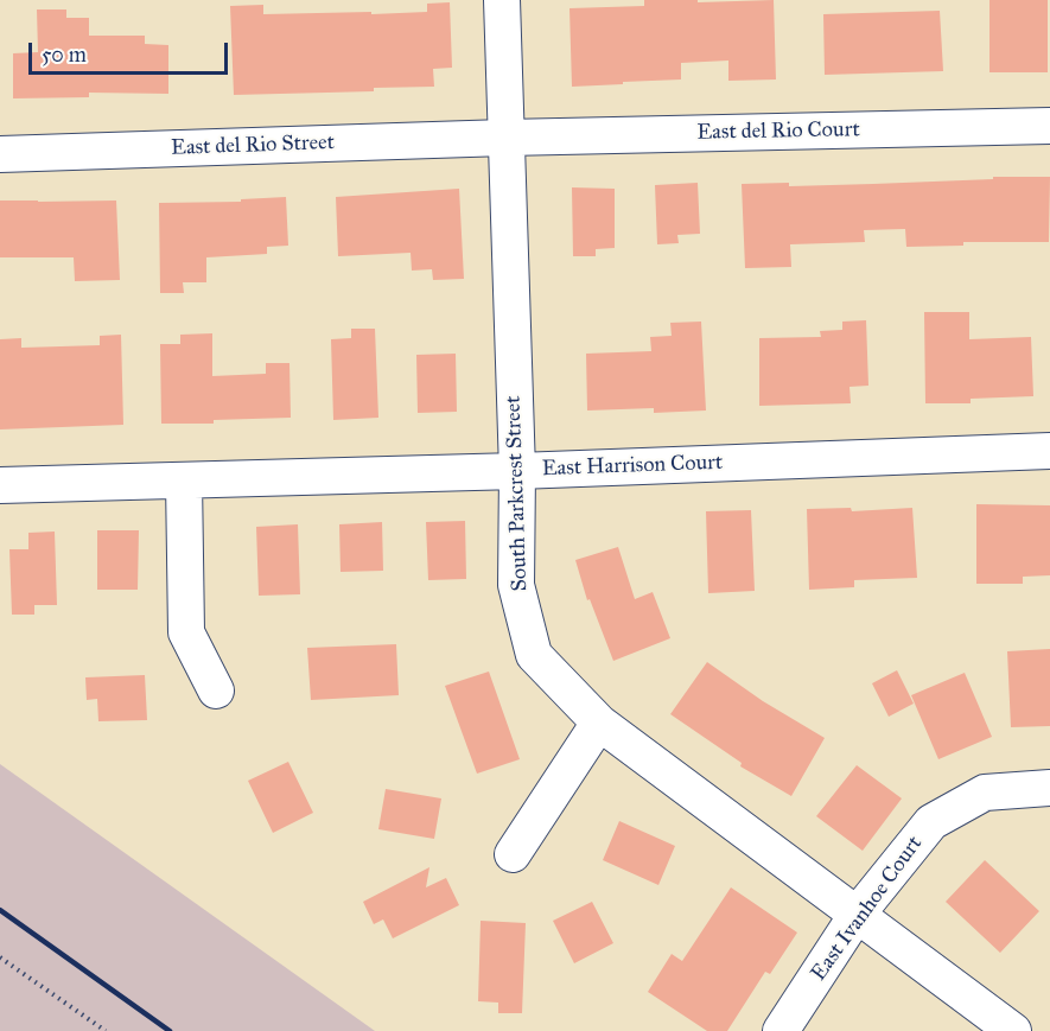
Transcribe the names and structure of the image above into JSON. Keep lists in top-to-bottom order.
{
  "streets": {
    "street": [
      "East del Rio Court",
      "East del Rio Street",
      "East Harrison Court",
      "South Parkcrest Street",
      "East Ivanhoe Court"
    ]
  },
  "crossings": [
    ["East del Rio Court", "East del Rio Street"],
    ["East del Rio Court", "South Parkcrest Street"],
    ["East del Rio Street", "South Parkcrest Street"],
    ["East Harrison Court", "South Parkcrest Street"],
    ["South Parkcrest Street", "East Ivanhoe Court"]
  ],
  "scale_bar": "50 m"
}
